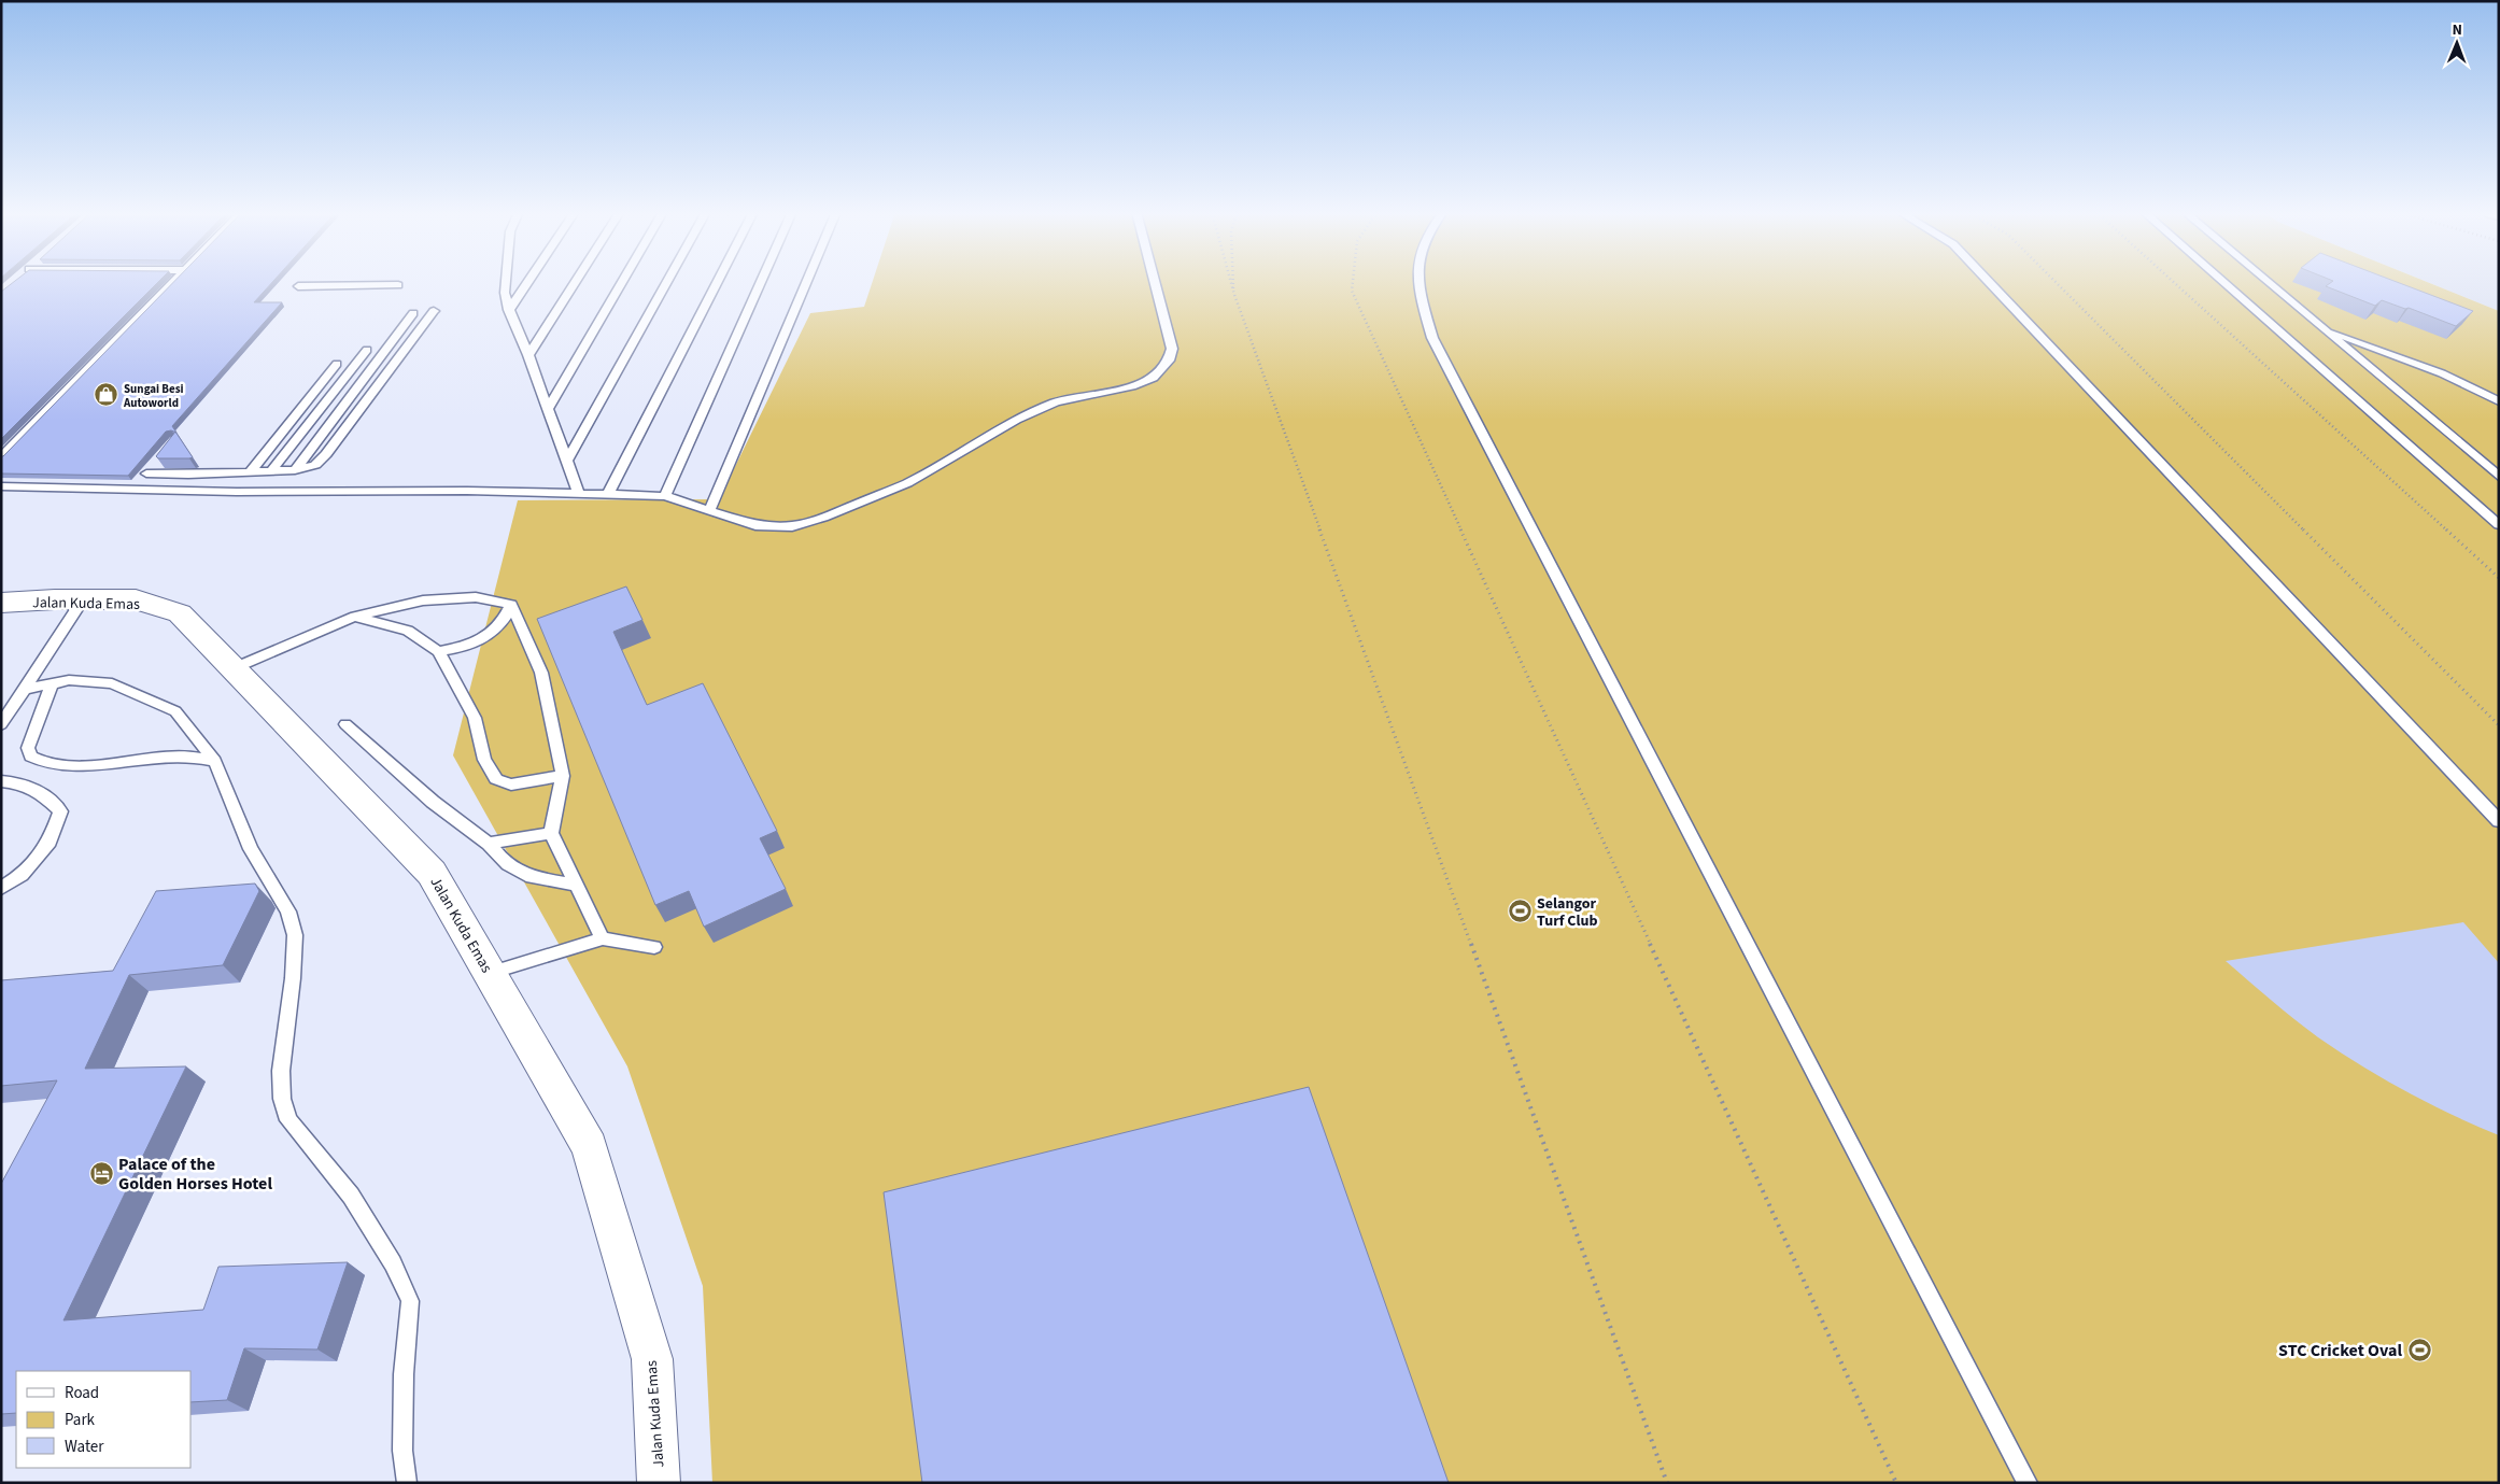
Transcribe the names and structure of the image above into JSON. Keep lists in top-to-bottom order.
{
  "streets": {
    "street": ["Jalan Kuda Emas"]
  },
  "places": {
    "shop": ["Sungai Besi Autoworld"],
    "sports": ["Selangor Turf Club", "STC Cricket Oval"],
    "hotel": ["Palace of the Golden Horses Hotel"]
  },
  "legend": ["Road", "Park", "Water"],
  "north": "top"
}
